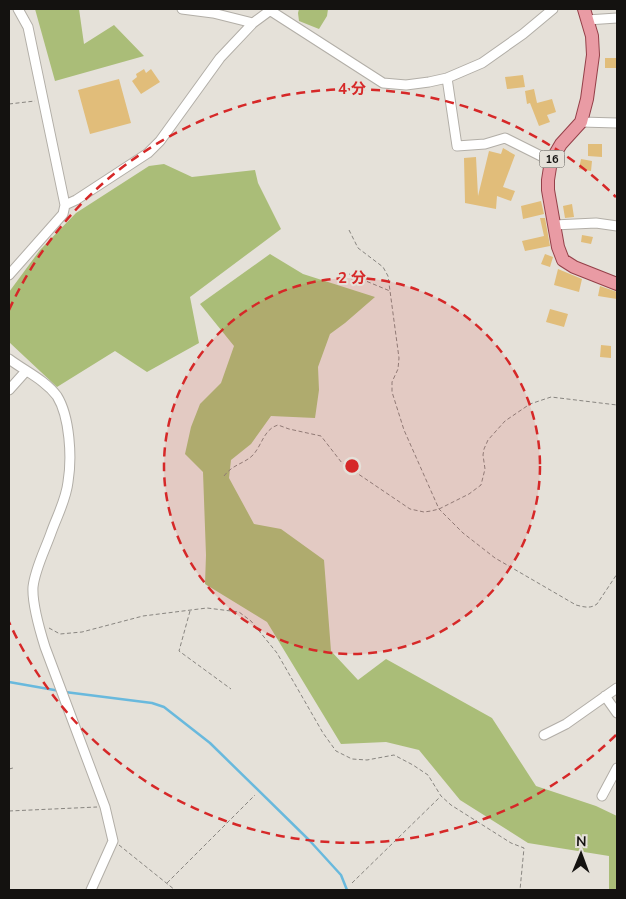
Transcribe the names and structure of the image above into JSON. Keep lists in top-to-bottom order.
{
  "streets": {
    "main road": ["16"]
  },
  "north": "top",
  "rings": ["4 分", "2 分"]
}
